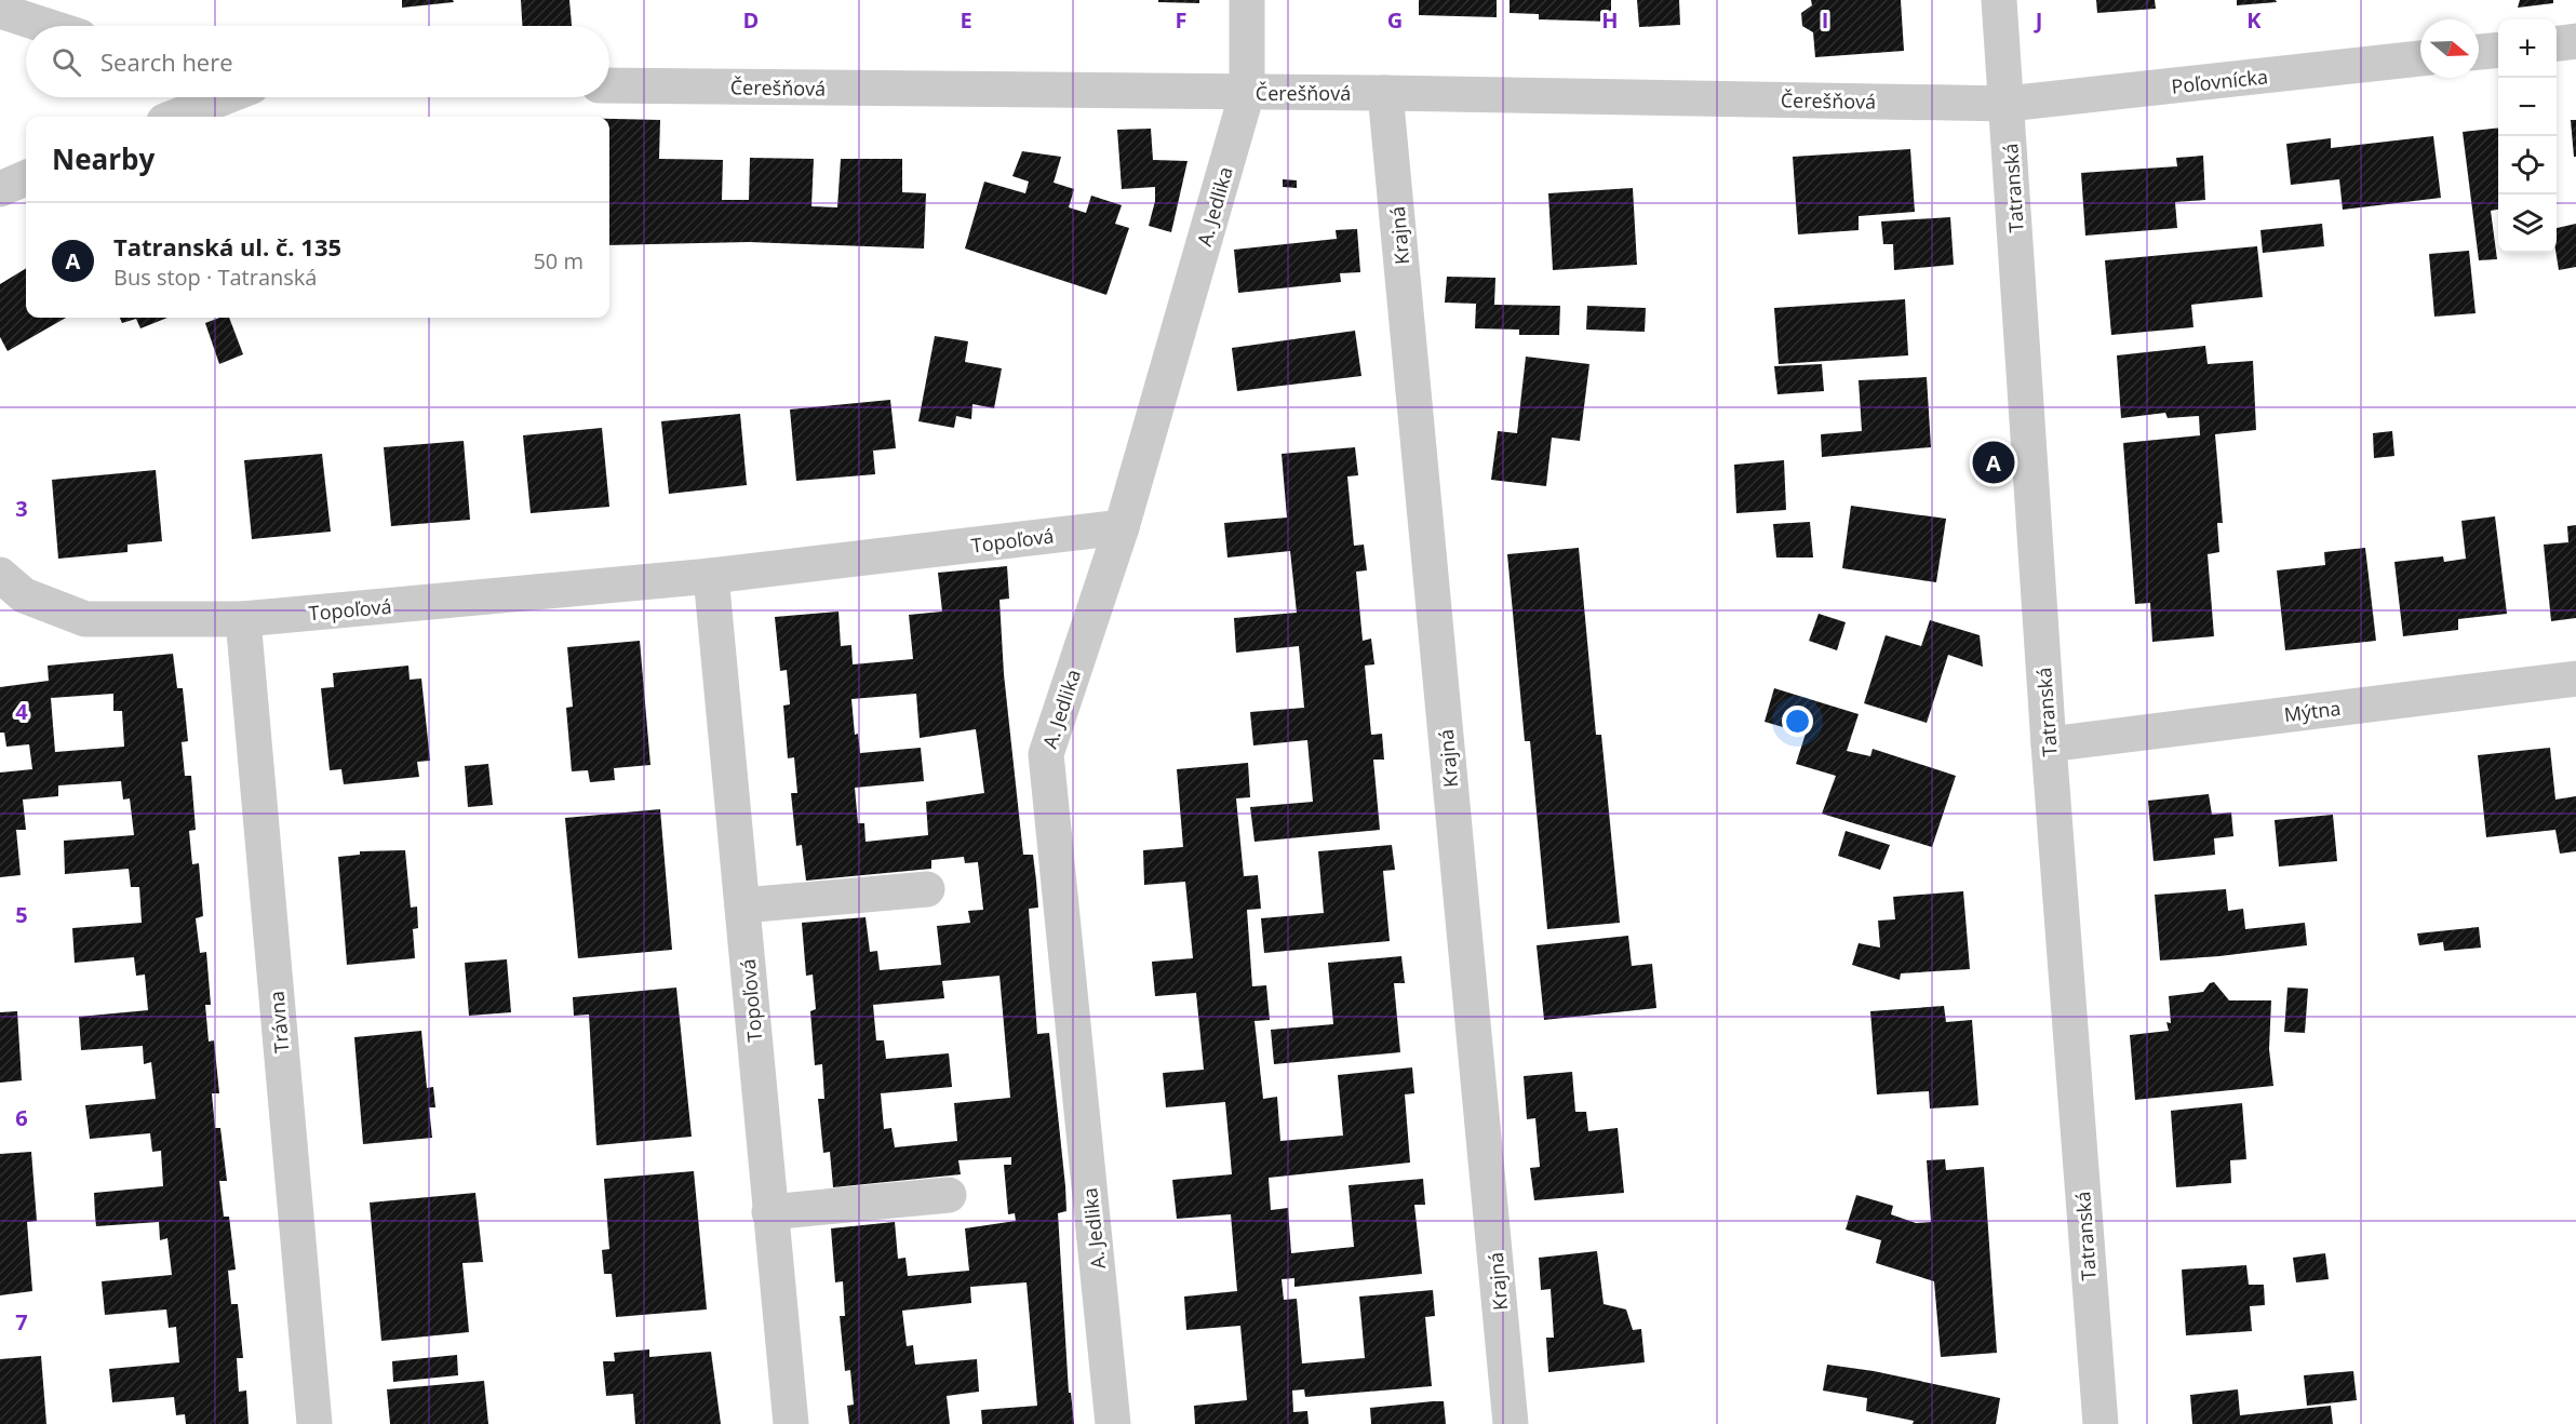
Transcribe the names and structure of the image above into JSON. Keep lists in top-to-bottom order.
{
  "streets": {
    "street": [
      "Poľovnícka",
      "Čerešňová",
      "Tatranská",
      "A. Jedlika",
      "Krajná",
      "Topoľová",
      "Mýtna",
      "Trávna"
    ]
  },
  "crossings": [
    ["Poľovnícka", "Čerešňová"],
    ["Poľovnícka", "Tatranská"],
    ["Čerešňová", "Tatranská"],
    ["Čerešňová", "A. Jedlika"],
    ["Čerešňová", "Krajná"],
    ["Tatranská", "Mýtna"],
    ["A. Jedlika", "Topoľová"],
    ["Topoľová", "Trávna"]
  ],
  "north": "right",
  "page": {
    "map_buttons": ["+", "−"],
    "search": "Search here",
    "heading": "Nearby",
    "list": [
      {
        "mark": "A",
        "name": "Tatranská ul. č. 135",
        "note": "Bus stop · Tatranská",
        "value": "50 m"
      }
    ],
    "pins": "A"
  },
  "grid": {
    "columns": [
      "D",
      "E",
      "F",
      "G",
      "H",
      "I",
      "J",
      "K"
    ],
    "rows": [
      "3",
      "4",
      "5",
      "6",
      "7"
    ]
  }
}
